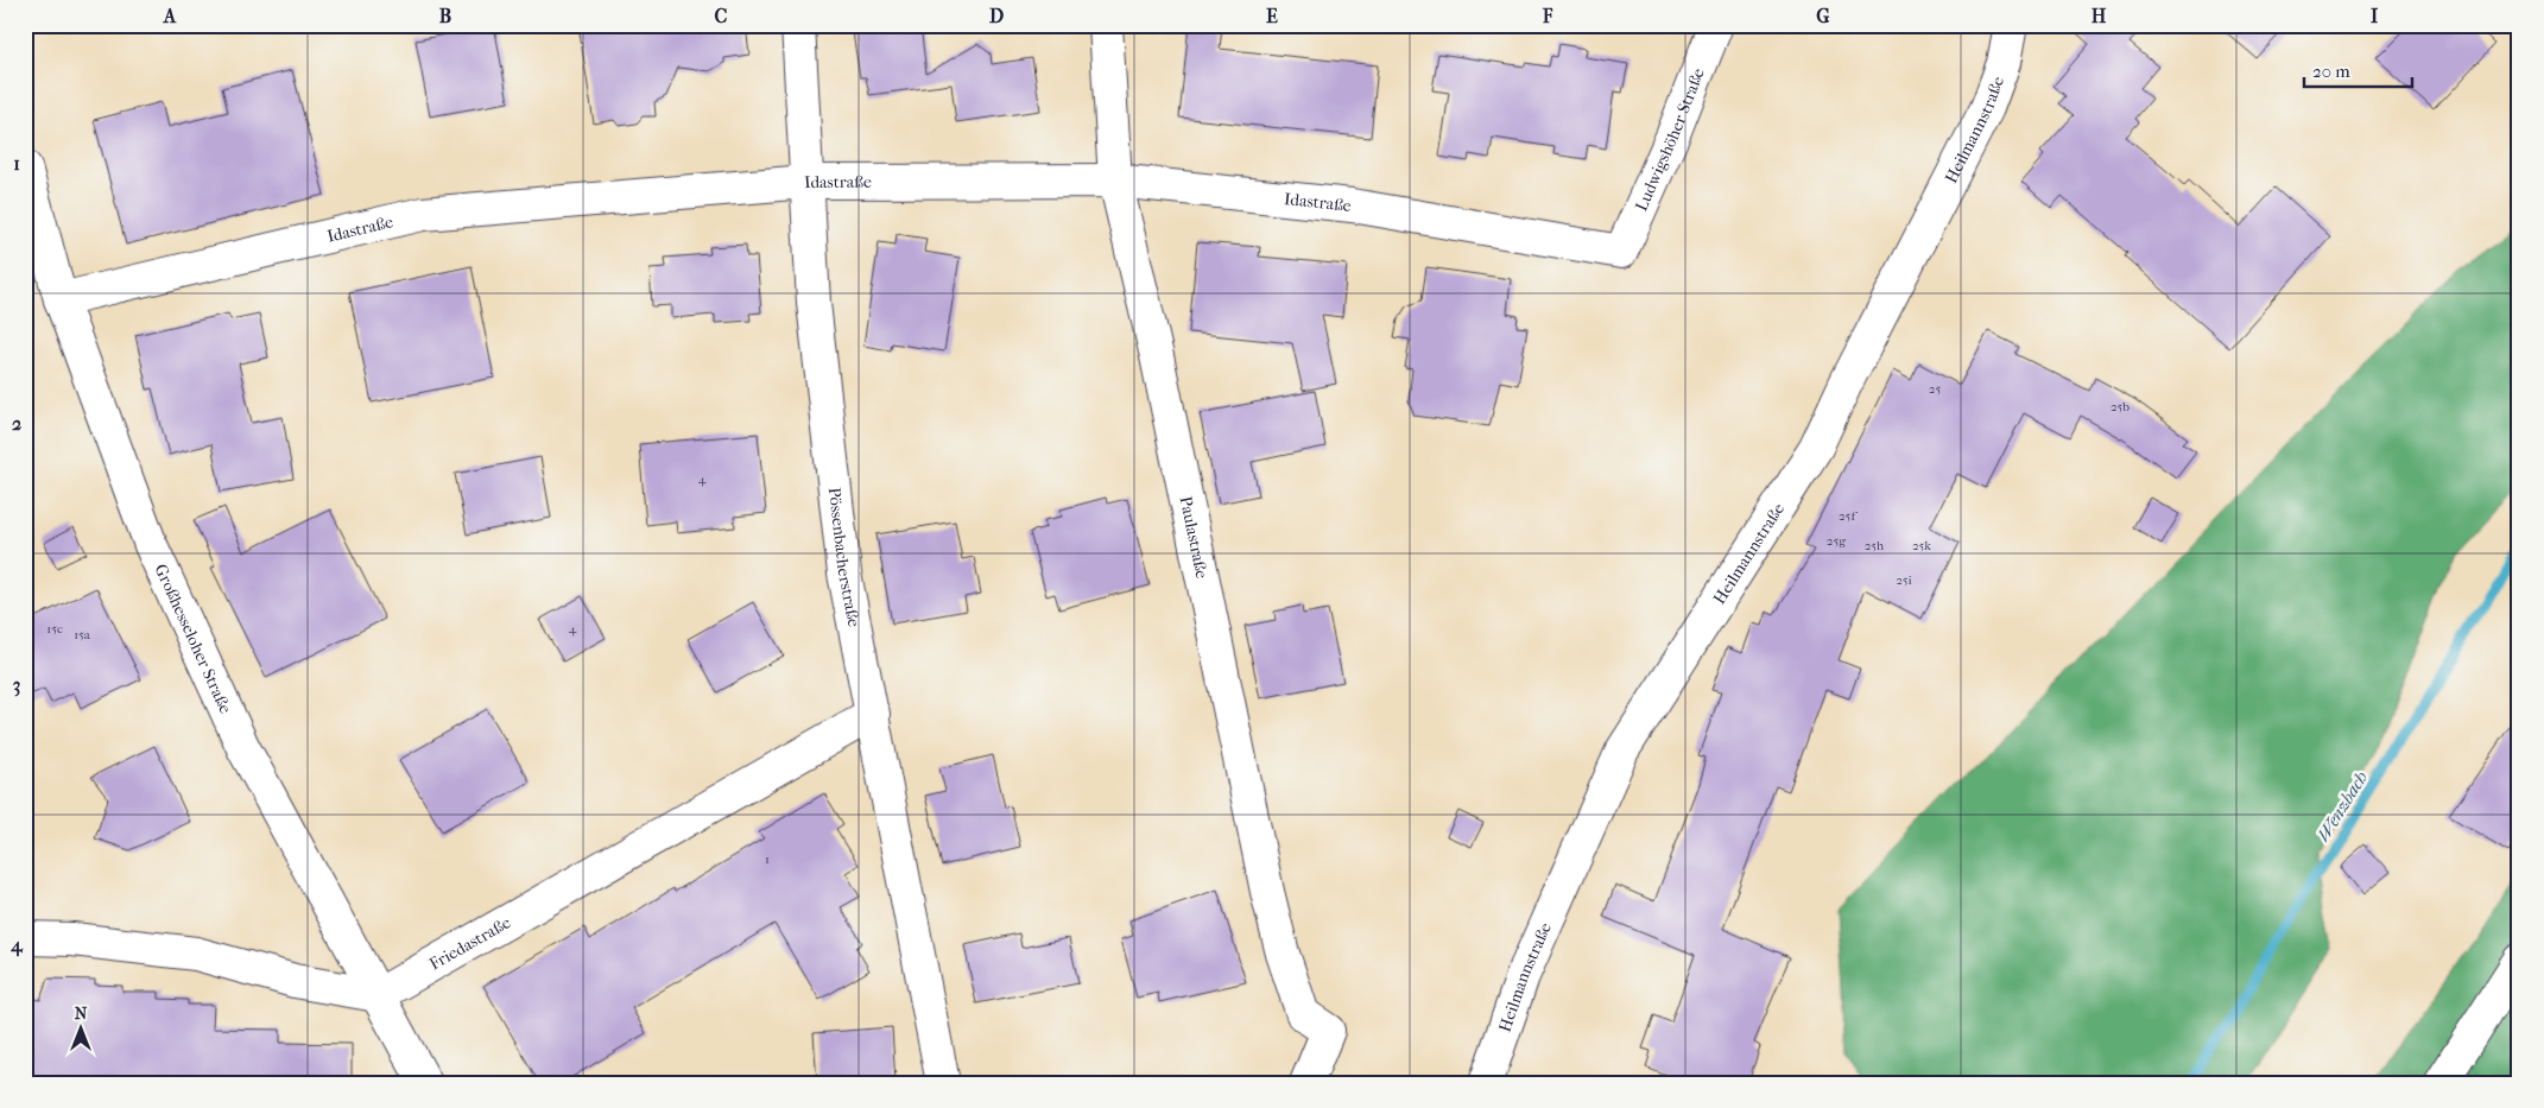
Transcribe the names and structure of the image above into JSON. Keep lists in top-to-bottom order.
{
  "streets": {
    "street": [
      "Heilmannstraße",
      "Ludwigshöher Straße",
      "Idastraße",
      "Paulastraße",
      "Pössenbacherstraße",
      "Großhesseloher Straße",
      "Friedastraße"
    ]
  },
  "crossings": [
    ["Ludwigshöher Straße", "Idastraße"],
    ["Idastraße", "Paulastraße"],
    ["Idastraße", "Pössenbacherstraße"],
    ["Idastraße", "Großhesseloher Straße"],
    ["Pössenbacherstraße", "Friedastraße"],
    ["Großhesseloher Straße", "Friedastraße"]
  ],
  "water": ["Wenzbach"],
  "house_numbers": [
    "25",
    "25b",
    "4",
    "25f",
    "25g",
    "25h",
    "25k",
    "25i",
    "15c",
    "4",
    "15a",
    "1"
  ],
  "scale_bar": "20 m",
  "north": "top",
  "grid": {
    "columns": [
      "A",
      "B",
      "C",
      "D",
      "E",
      "F",
      "G",
      "H",
      "I"
    ],
    "rows": [
      "1",
      "2",
      "3",
      "4"
    ]
  }
}
